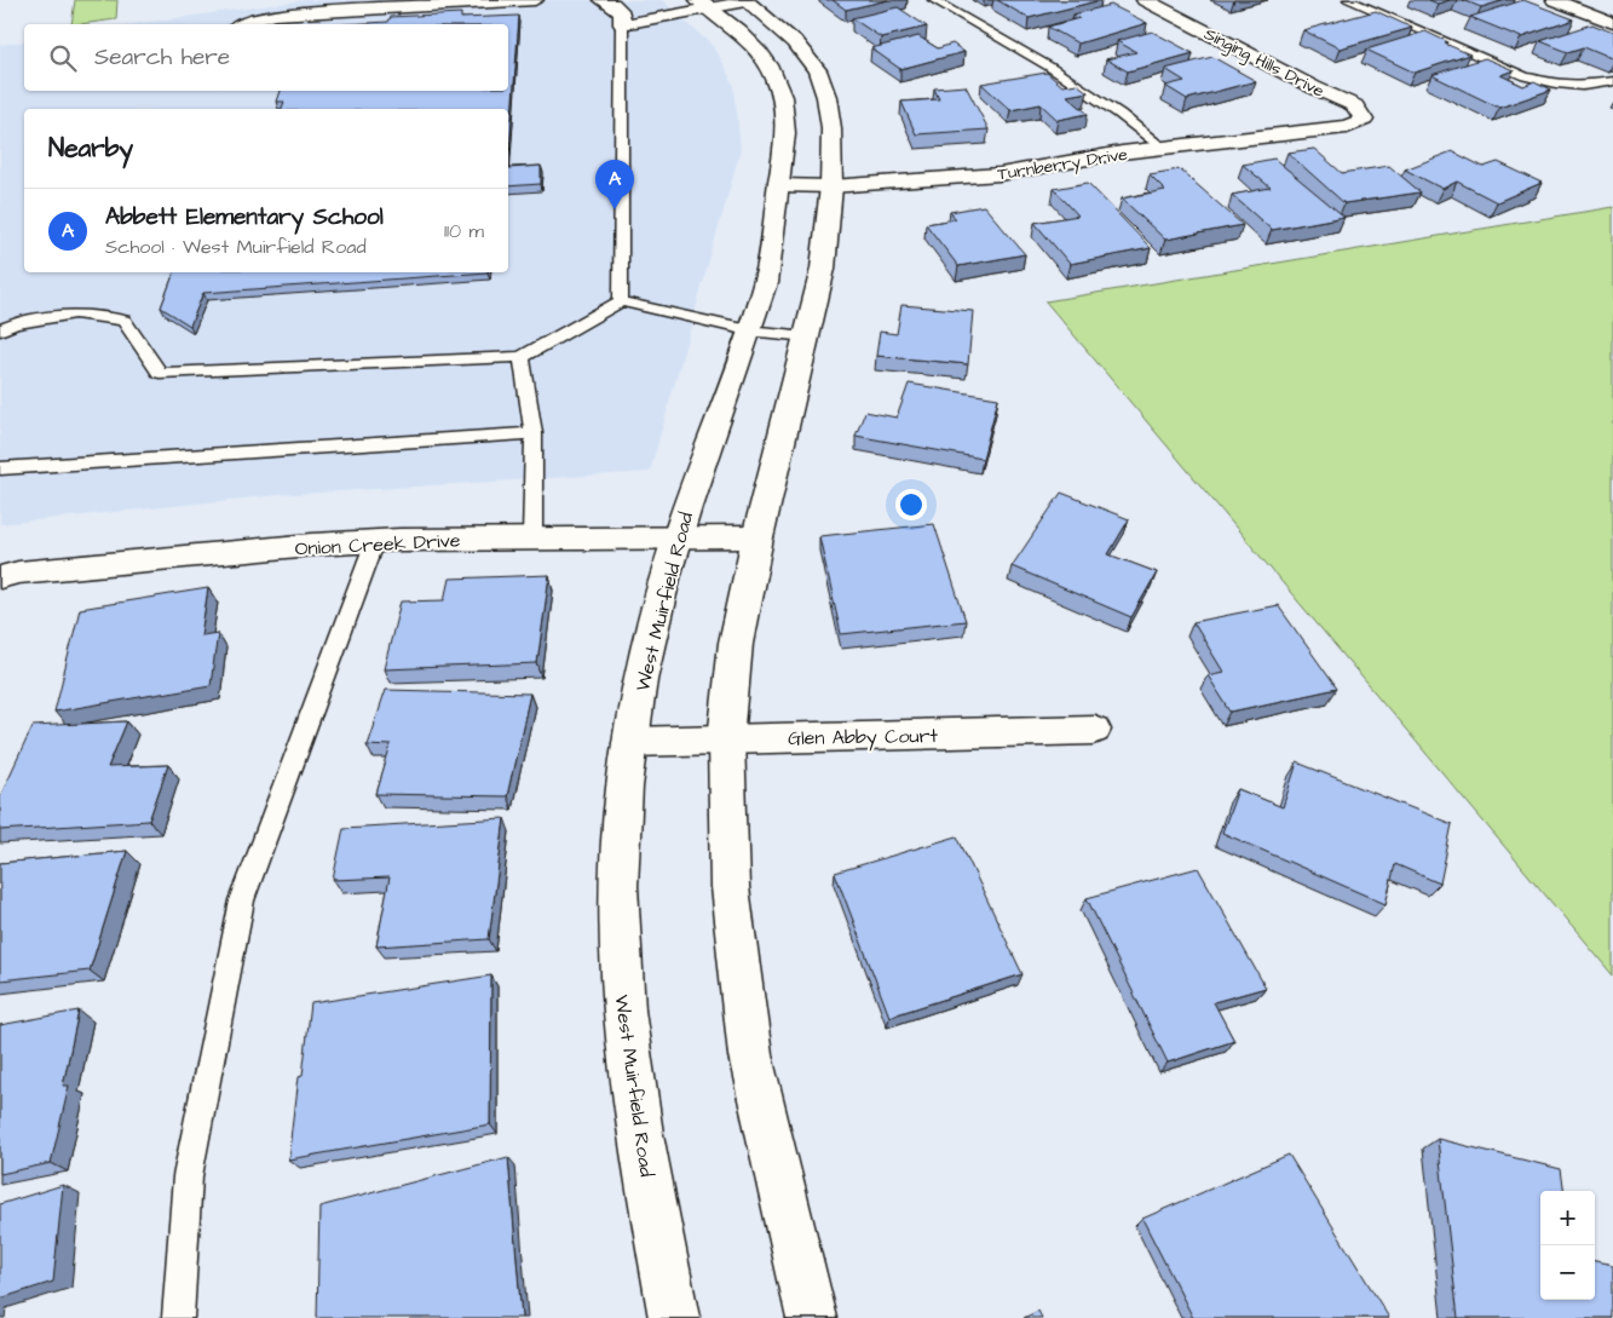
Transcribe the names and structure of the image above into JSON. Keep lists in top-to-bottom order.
{
  "streets": {
    "street": [
      "Singing Hills Drive",
      "Turnberry Drive",
      "Onion Creek Drive",
      "West Muirfield Road",
      "Glen Abby Court"
    ]
  },
  "crossings": [
    ["Singing Hills Drive", "Turnberry Drive"],
    ["Turnberry Drive", "West Muirfield Road"],
    ["Onion Creek Drive", "West Muirfield Road"],
    ["West Muirfield Road", "Glen Abby Court"]
  ],
  "page": {
    "search": "Search here",
    "heading": "Nearby",
    "pins": "A",
    "list": [
      {
        "mark": "A",
        "name": "Abbett Elementary School",
        "note": "School · West Muirfield Road",
        "value": "110 m"
      }
    ],
    "map_buttons": ["+", "−"]
  }
}
